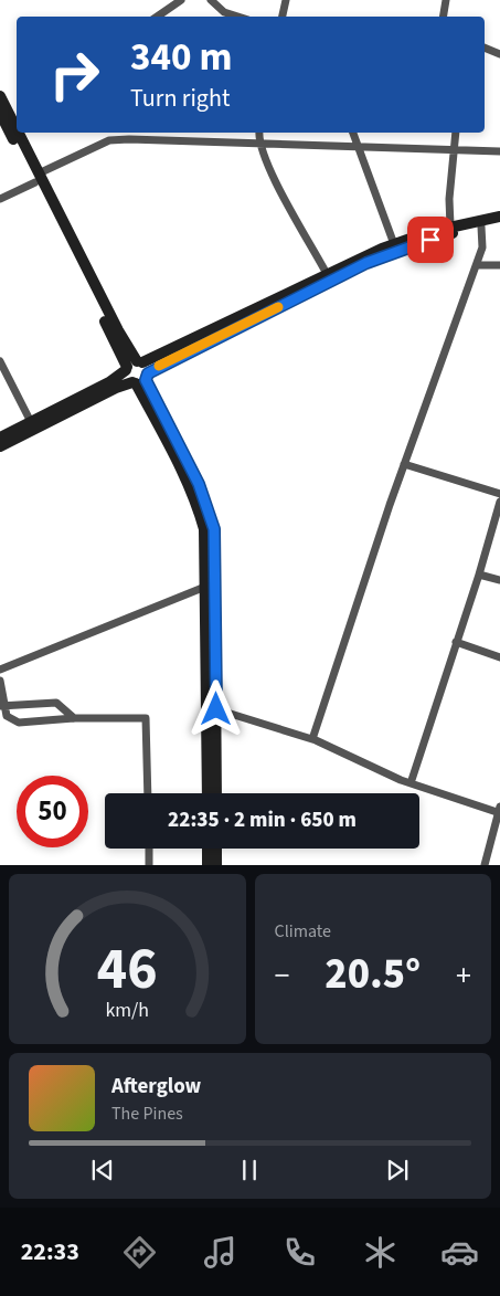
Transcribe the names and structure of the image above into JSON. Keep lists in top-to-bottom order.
{
  "page": {
    "turn": ["340 m", "Turn right"],
    "limit": "50",
    "trip": "22:35 · 2 min · 650 m",
    "tile": "Climate",
    "heat": ["−", "20.5°", "+"],
    "song": ["Afterglow", "The Pines"],
    "tabs": "22:33",
    "gauge": ["46", "km/h"]
  }
}
